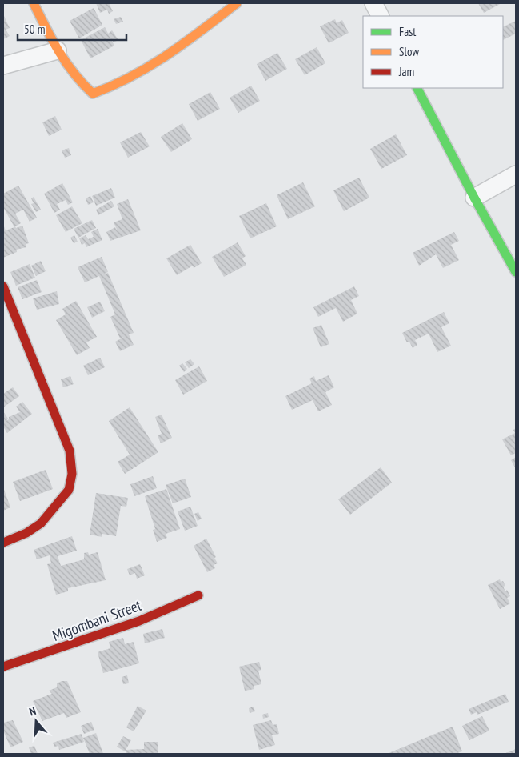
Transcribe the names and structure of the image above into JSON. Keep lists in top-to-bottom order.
{
  "streets": {
    "street": ["Migombani Street"]
  },
  "legend": ["Fast", "Slow", "Jam"],
  "scale_bar": "50 m",
  "north": "top"
}
